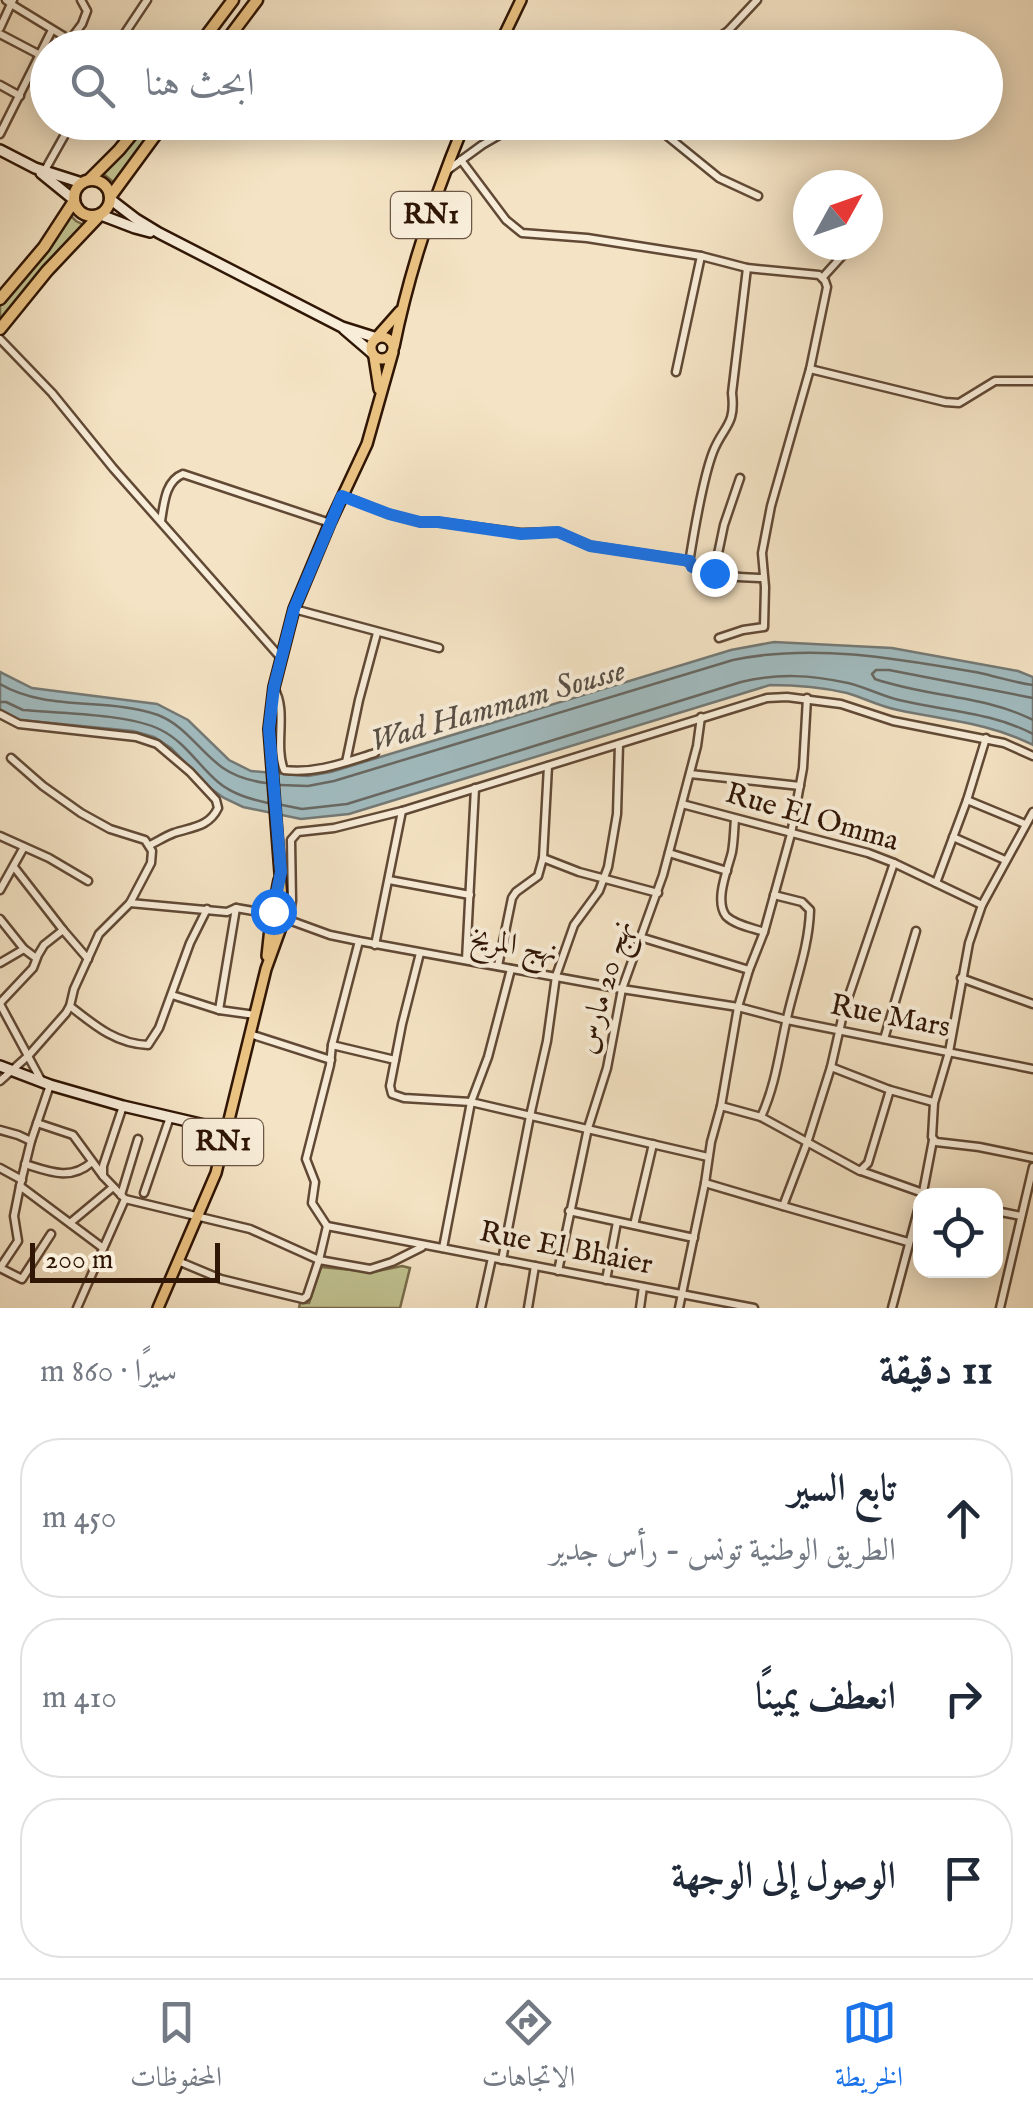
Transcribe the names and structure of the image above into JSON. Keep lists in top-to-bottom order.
{
  "streets": {
    "main road": ["RN1"],
    "street": [
      "Rue El Omma",
      "نهج المريخ",
      "نهج 20 مارس",
      "Rue Mars",
      "Rue El Bhaier"
    ]
  },
  "crossings": [
    ["RN1", "نهج المريخ"],
    ["Rue El Omma", "نهج 20 مارس"],
    ["نهج المريخ", "نهج 20 مارس"],
    ["نهج المريخ", "Rue Mars"],
    ["نهج 20 مارس", "Rue El Bhaier"]
  ],
  "water": ["Wad Hammam Sousse"],
  "scale_bar": "200 m",
  "north": "top right",
  "page": {
    "search": "ابحث هنا",
    "scale": "200 m",
    "heading": ["11 دقيقة", "سيرًا · 860 m"],
    "list": [
      ["تابع السير", "الطريق الوطنية تونس - رأس جدير", "450 m"],
      ["انعطف يمينًا", "410 m"],
      "الوصول إلى الوجهة"
    ],
    "nav": ["الخريطة", "الاتجاهات", "المحفوظات"]
  }
}
